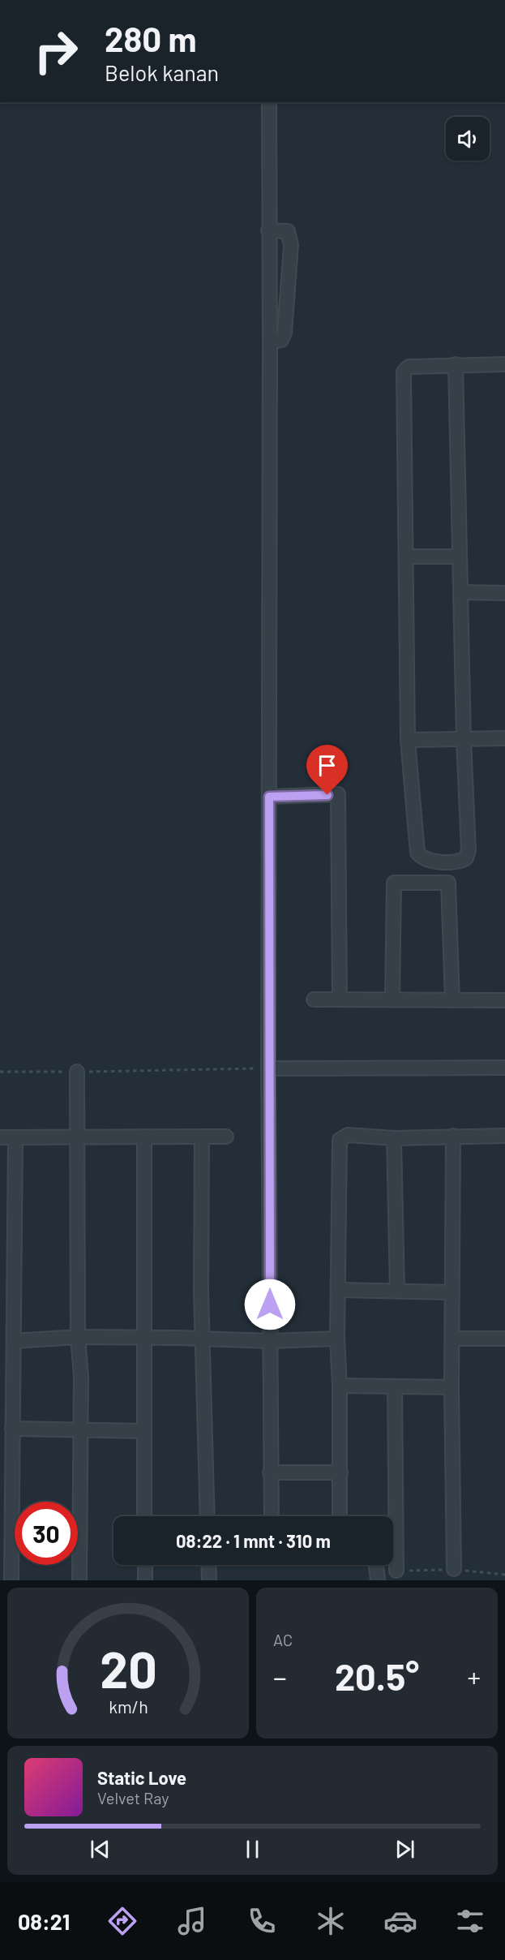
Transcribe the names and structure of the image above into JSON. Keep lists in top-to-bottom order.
{
  "page": {
    "turn": ["280 m", "Belok kanan"],
    "limit": "30",
    "trip": "08:22 · 1 mnt · 310 m",
    "tile": "AC",
    "heat": ["−", "20.5°", "+"],
    "song": ["Static Love", "Velvet Ray"],
    "tabs": "08:21",
    "gauge": ["20", "km/h"]
  }
}
